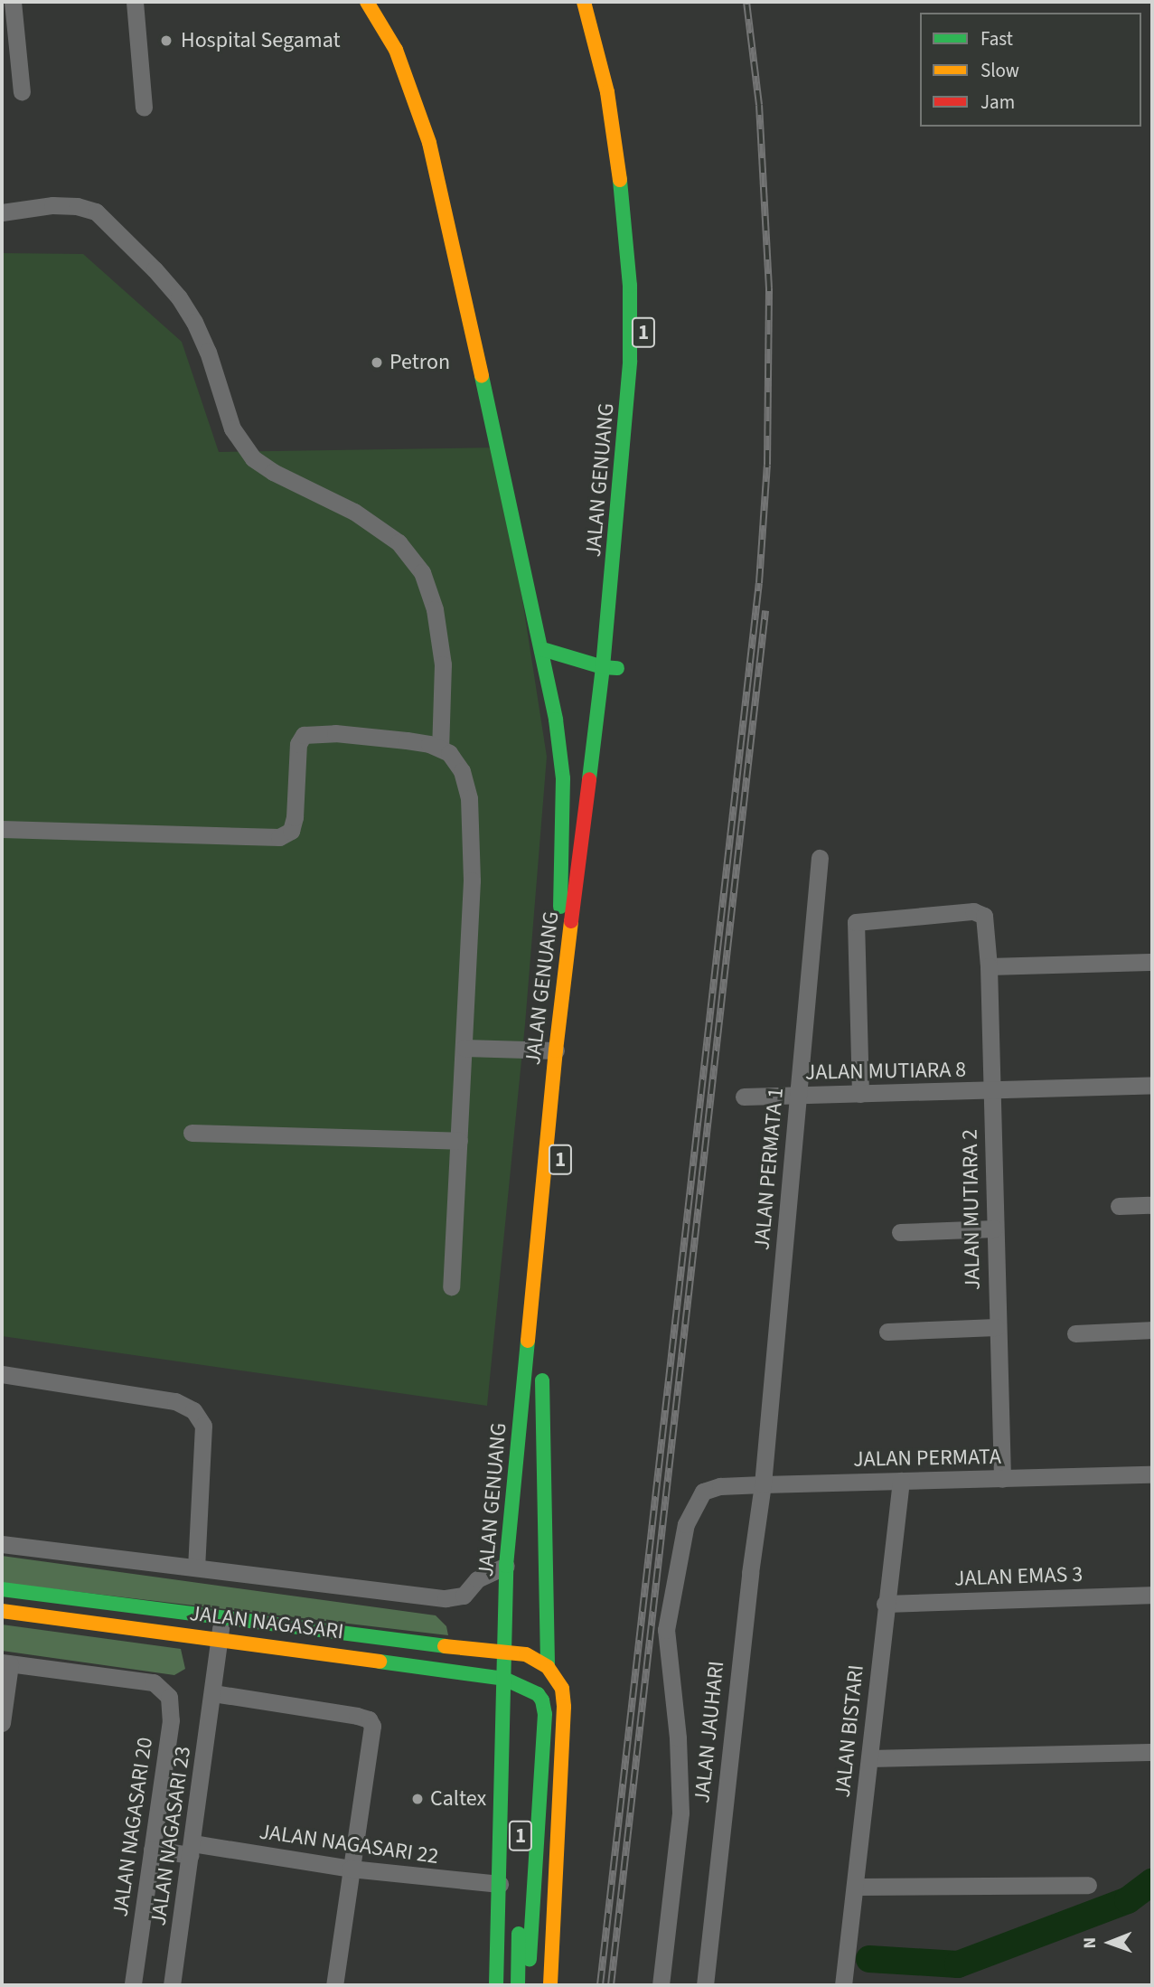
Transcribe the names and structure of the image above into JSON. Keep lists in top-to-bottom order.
{
  "streets": {
    "main road": ["1", "JALAN GENUANG", "JALAN NAGASARI"],
    "street": [
      "JALAN MUTIARA 8",
      "JALAN PERMATA 1",
      "JALAN MUTIARA 2",
      "JALAN PERMATA",
      "JALAN EMAS 3",
      "JALAN BISTARI",
      "JALAN JAUHARI",
      "JALAN NAGASARI 20",
      "JALAN NAGASARI 23",
      "JALAN NAGASARI 22"
    ]
  },
  "crossings": [
    ["JALAN GENUANG", "JALAN NAGASARI"],
    ["JALAN GENUANG", "JALAN NAGASARI 22"],
    ["JALAN MUTIARA 8", "JALAN PERMATA 1"],
    ["JALAN MUTIARA 8", "JALAN MUTIARA 2"],
    ["JALAN PERMATA 1", "JALAN PERMATA"],
    ["JALAN PERMATA 1", "JALAN JAUHARI"],
    ["JALAN MUTIARA 2", "JALAN PERMATA"],
    ["JALAN PERMATA", "JALAN BISTARI"],
    ["JALAN PERMATA", "JALAN JAUHARI"],
    ["JALAN EMAS 3", "JALAN BISTARI"],
    ["JALAN NAGASARI", "JALAN NAGASARI 23"],
    ["JALAN NAGASARI 20", "JALAN NAGASARI 22"],
    ["JALAN NAGASARI 23", "JALAN NAGASARI 22"]
  ],
  "places": ["Hospital Segamat", "Petron", "Caltex"],
  "legend": ["Fast", "Slow", "Jam"],
  "north": "left"
}
